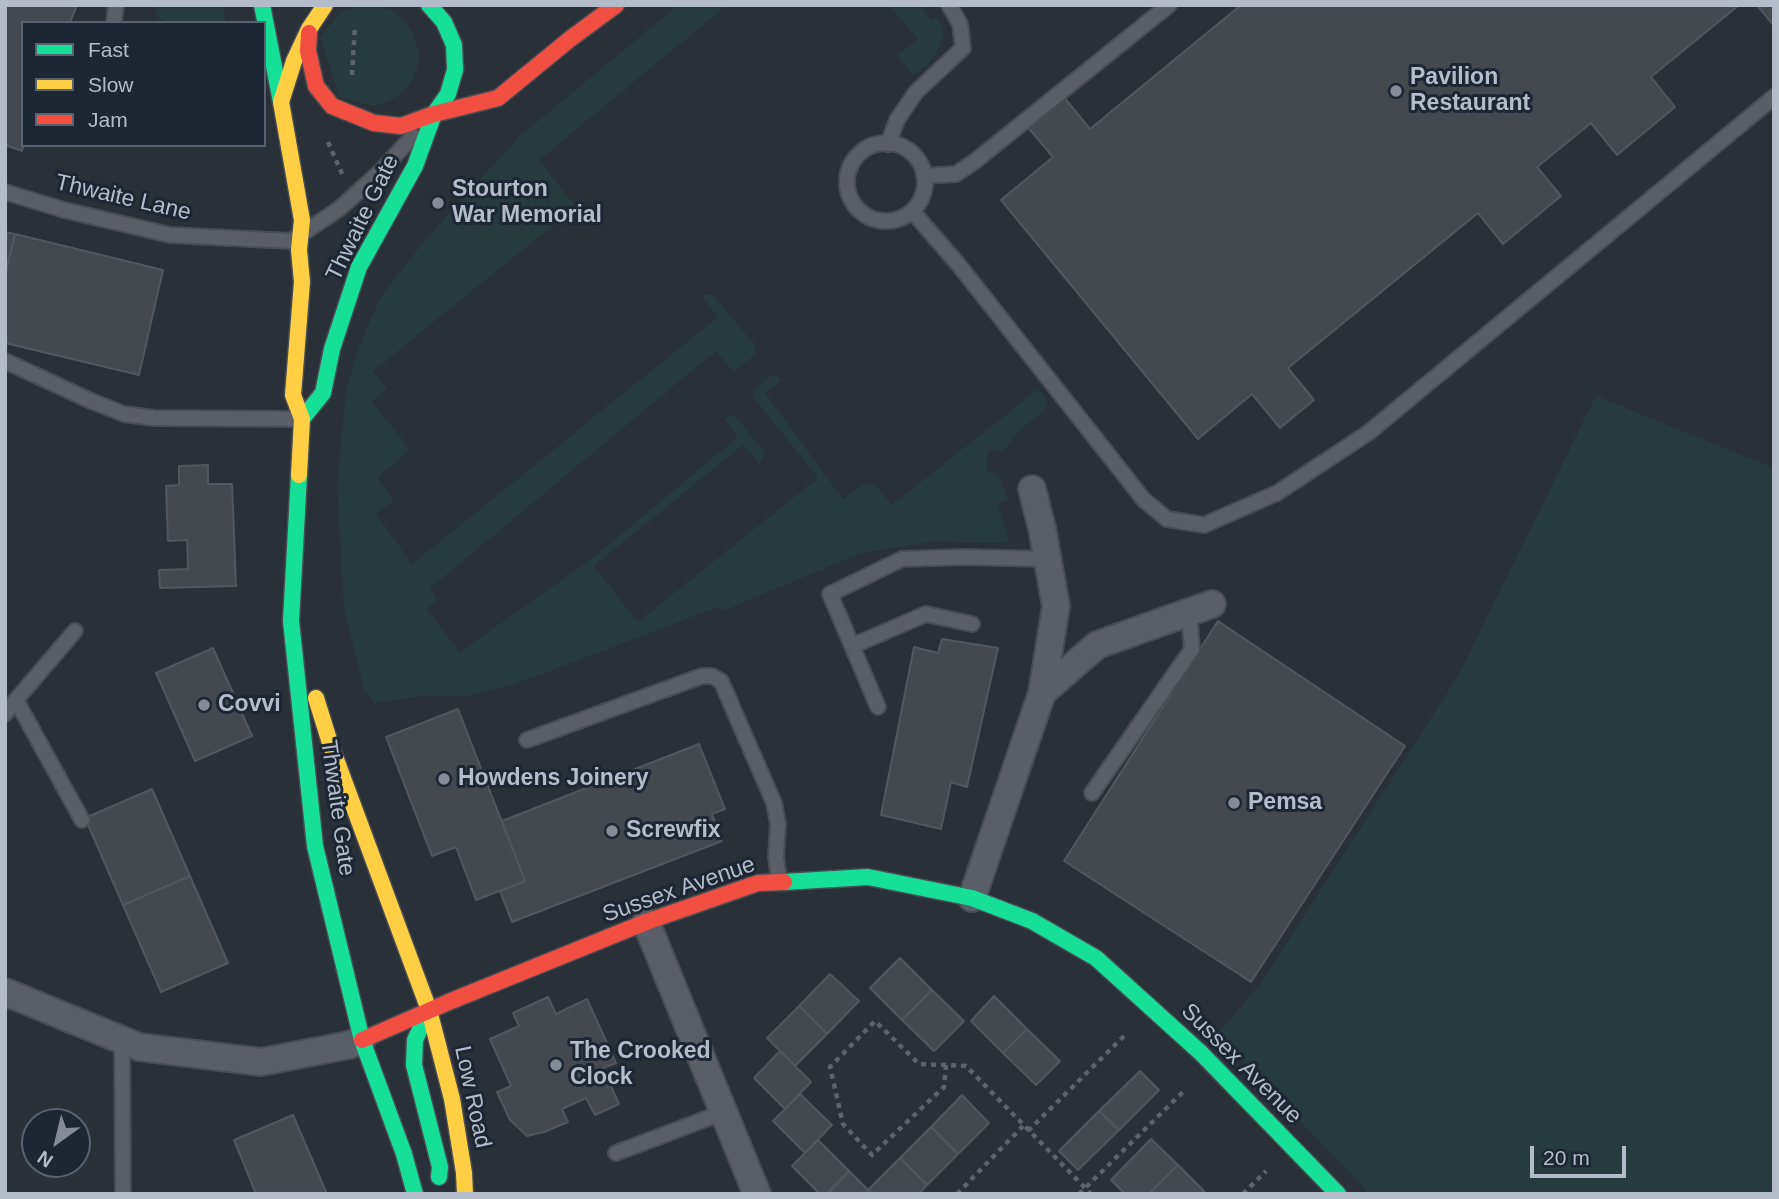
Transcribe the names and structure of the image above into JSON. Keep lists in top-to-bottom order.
{
  "streets": {
    "main road": ["Thwaite Gate", "Sussex Avenue", "Low Road"],
    "lane": ["Thwaite Lane"]
  },
  "crossings": [
    ["Thwaite Lane", "Thwaite Gate"],
    ["Thwaite Gate", "Sussex Avenue"],
    ["Thwaite Gate", "Low Road"],
    ["Sussex Avenue", "Low Road"]
  ],
  "places": [
    "Pavilion Restaurant",
    "Stourton War Memorial",
    "Covvi",
    "Howdens Joinery",
    "Pemsa",
    "Screwfix",
    "The Crooked Clock"
  ],
  "legend": ["Fast", "Slow", "Jam"],
  "scale_bar": "20 m",
  "north": "bottom left"
}
